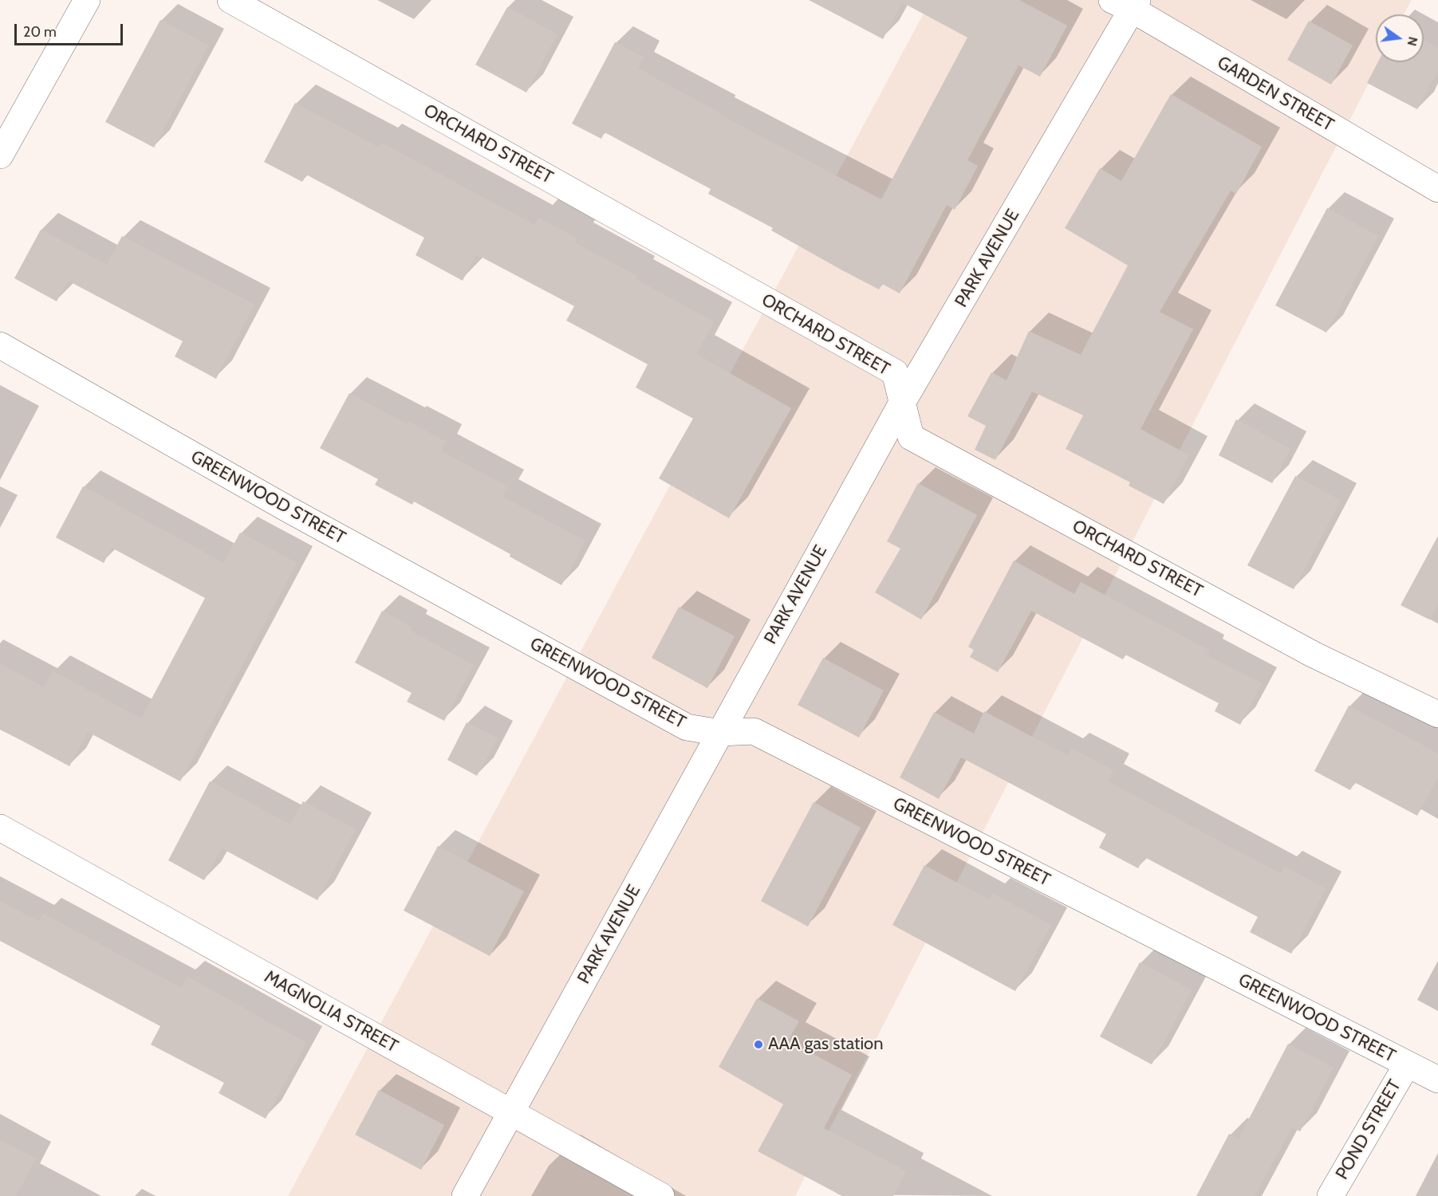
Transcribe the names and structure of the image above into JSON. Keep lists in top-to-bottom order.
{
  "streets": {
    "street": [
      "GARDEN STREET",
      "ORCHARD STREET",
      "PARK AVENUE",
      "GREENWOOD STREET",
      "MAGNOLIA STREET",
      "POND STREET"
    ]
  },
  "crossings": [
    ["GARDEN STREET", "PARK AVENUE"],
    ["ORCHARD STREET", "PARK AVENUE"],
    ["PARK AVENUE", "GREENWOOD STREET"],
    ["PARK AVENUE", "MAGNOLIA STREET"],
    ["GREENWOOD STREET", "POND STREET"]
  ],
  "places": ["AAA gas station"],
  "scale_bar": "20 m",
  "north": "right"
}
